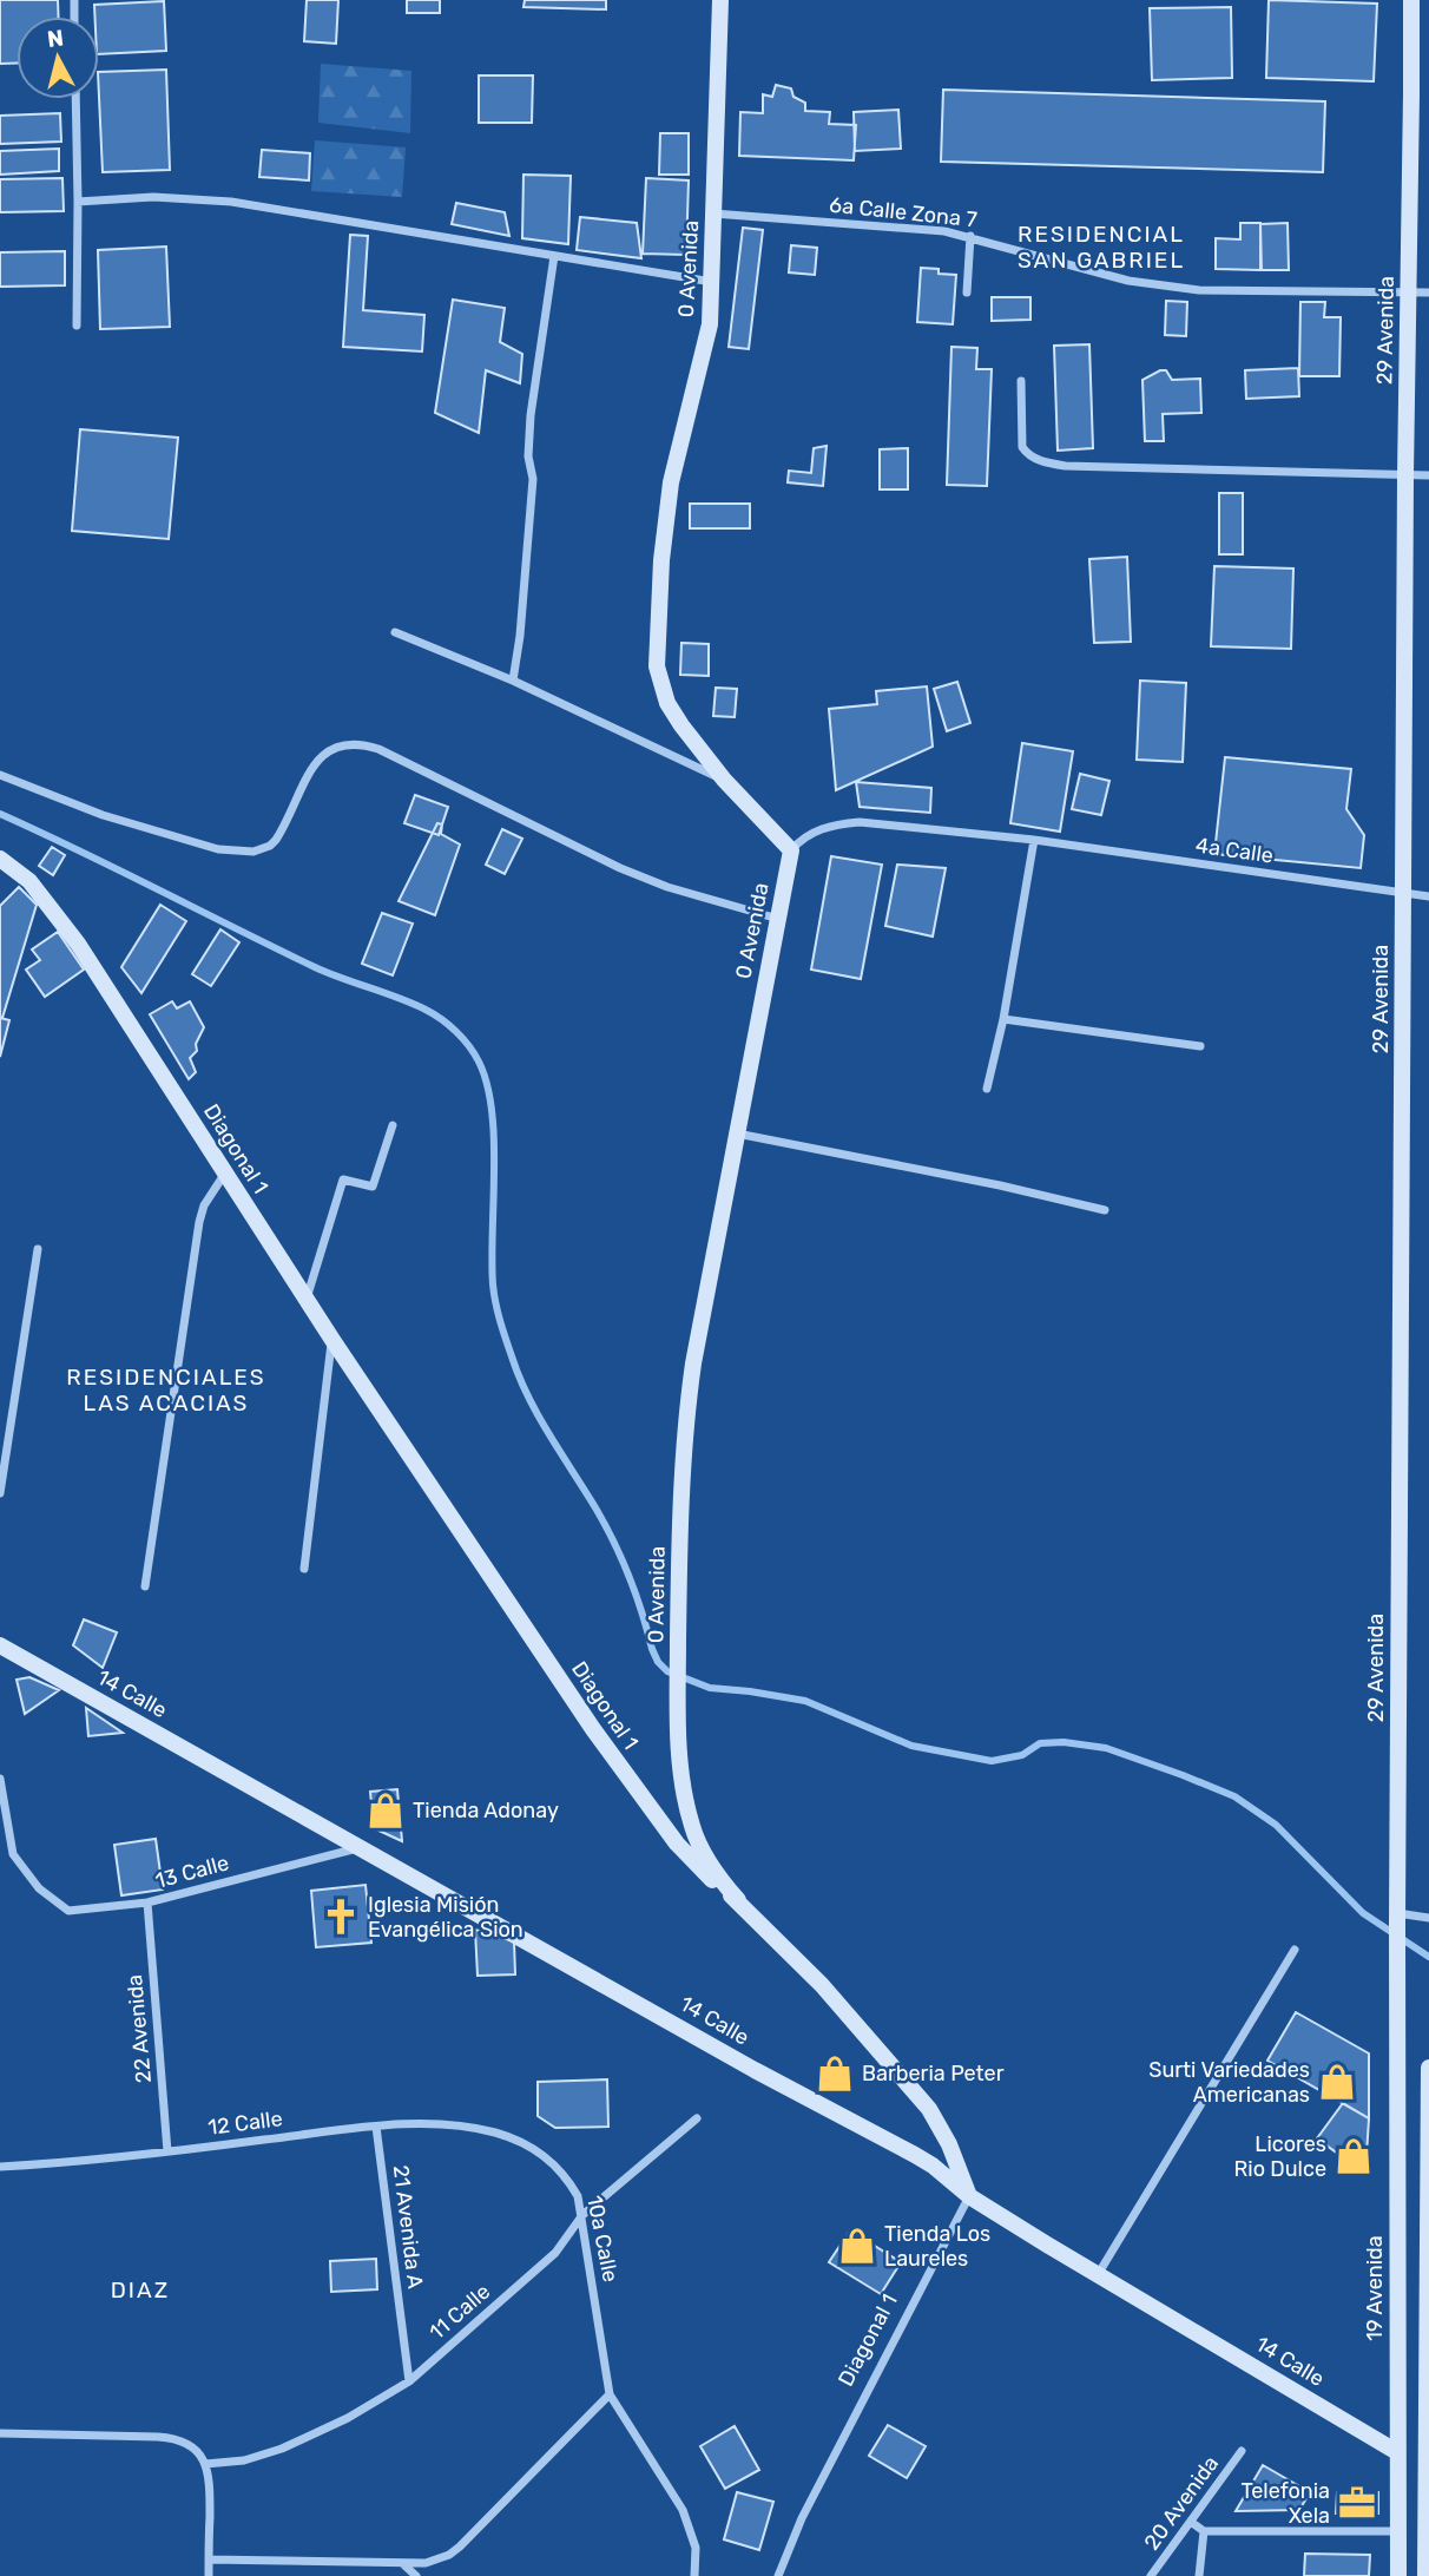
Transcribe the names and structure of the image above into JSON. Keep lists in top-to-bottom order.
{
  "streets": {
    "street": [
      "6a Calle Zona 7",
      "0 Avenida",
      "29 Avenida",
      "4a Calle",
      "Diagonal 1",
      "14 Calle",
      "13 Calle",
      "22 Avenida",
      "12 Calle",
      "21 Avenida A",
      "10a Calle",
      "19 Avenida",
      "11 Calle",
      "20 Avenida"
    ]
  },
  "crossings": [
    ["6a Calle Zona 7", "0 Avenida"],
    ["6a Calle Zona 7", "29 Avenida"],
    ["0 Avenida", "4a Calle"],
    ["0 Avenida", "Diagonal 1"],
    ["29 Avenida", "4a Calle"],
    ["29 Avenida", "19 Avenida"],
    ["Diagonal 1", "14 Calle"],
    ["14 Calle", "13 Calle"],
    ["14 Calle", "19 Avenida"],
    ["13 Calle", "22 Avenida"],
    ["22 Avenida", "12 Calle"],
    ["12 Calle", "21 Avenida A"],
    ["12 Calle", "10a Calle"],
    ["21 Avenida A", "11 Calle"],
    ["10a Calle", "11 Calle"]
  ],
  "districts": ["RESIDENCIAL SAN GABRIEL", "RESIDENCIALES LAS ACACIAS", "DIAZ"],
  "places": {
    "shop": [
      "Tienda Adonay",
      "Barberia Peter",
      "Surti Variedades Americanas",
      "Licores Rio Dulce",
      "Tienda Los Laureles"
    ],
    "church": ["Iglesia Misión Evangélica Sion"],
    "office": ["Telefonia Xela"]
  },
  "north": "top"
}
